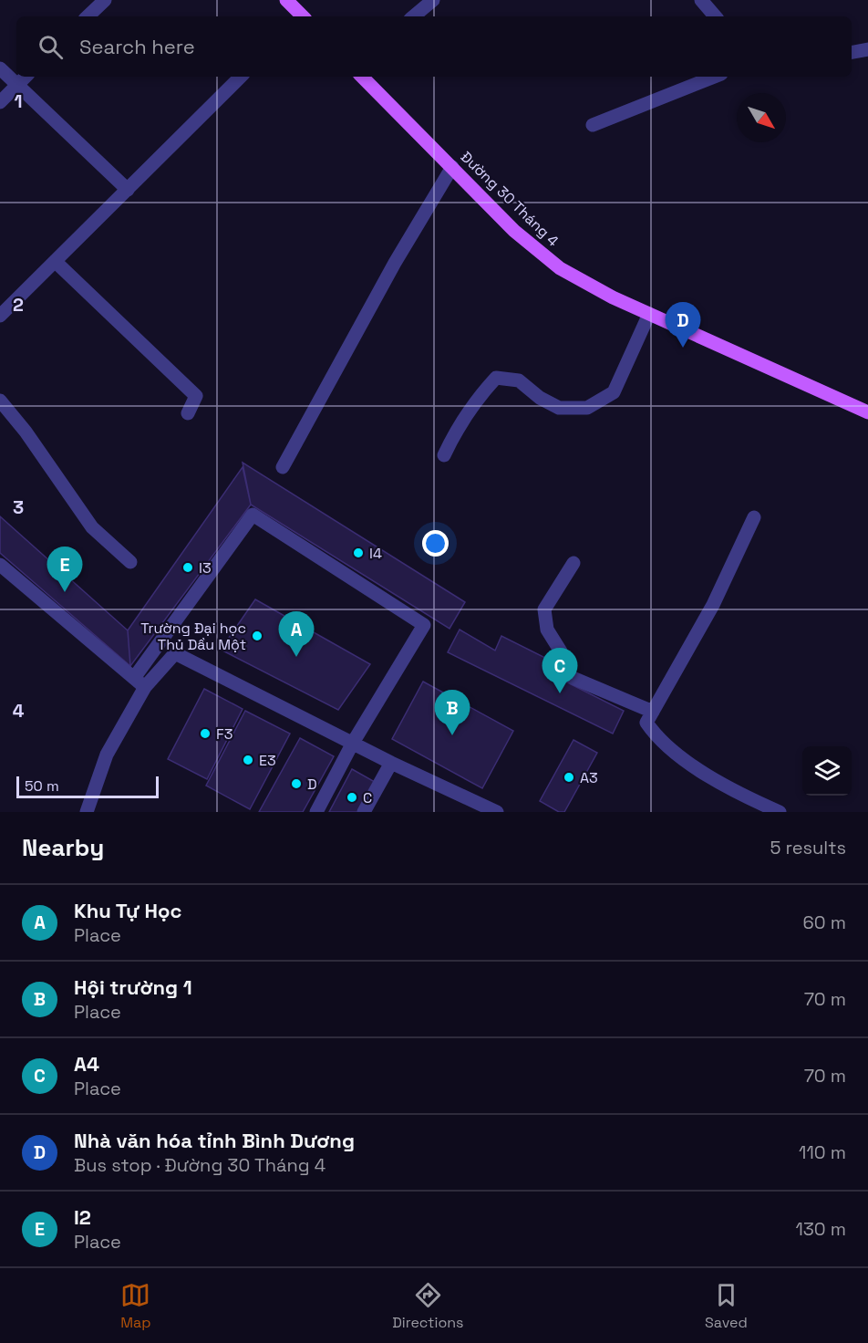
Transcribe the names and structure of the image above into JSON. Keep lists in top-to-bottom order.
{
  "streets": {
    "main road": ["Đường 30 Tháng 4"]
  },
  "places": [
    "I4",
    "I3",
    "Trường Đại học Thủ Dầu Một",
    "F3",
    "E3",
    "A3",
    "D",
    "C"
  ],
  "scale_bar": "50 m",
  "north": "bottom right",
  "page": {
    "search": "Search here",
    "pins": [
      "D",
      "E",
      "A",
      "C",
      "B"
    ],
    "scale": "50 m",
    "heading": ["Nearby", "5 results"],
    "list": [
      {
        "mark": "A",
        "name": "Khu Tự Học",
        "note": "Place",
        "value": "60 m"
      },
      {
        "mark": "B",
        "name": "Hội trường 1",
        "note": "Place",
        "value": "70 m"
      },
      {
        "mark": "C",
        "name": "A4",
        "note": "Place",
        "value": "70 m"
      },
      {
        "mark": "D",
        "name": "Nhà văn hóa tỉnh Bình Dương",
        "note": "Bus stop · Đường 30 Tháng 4",
        "value": "110 m"
      },
      {
        "mark": "E",
        "name": "I2",
        "note": "Place",
        "value": "130 m"
      }
    ],
    "nav": ["Map", "Directions", "Saved"]
  },
  "grid": {
    "rows": [
      "1",
      "2",
      "3",
      "4"
    ]
  }
}
